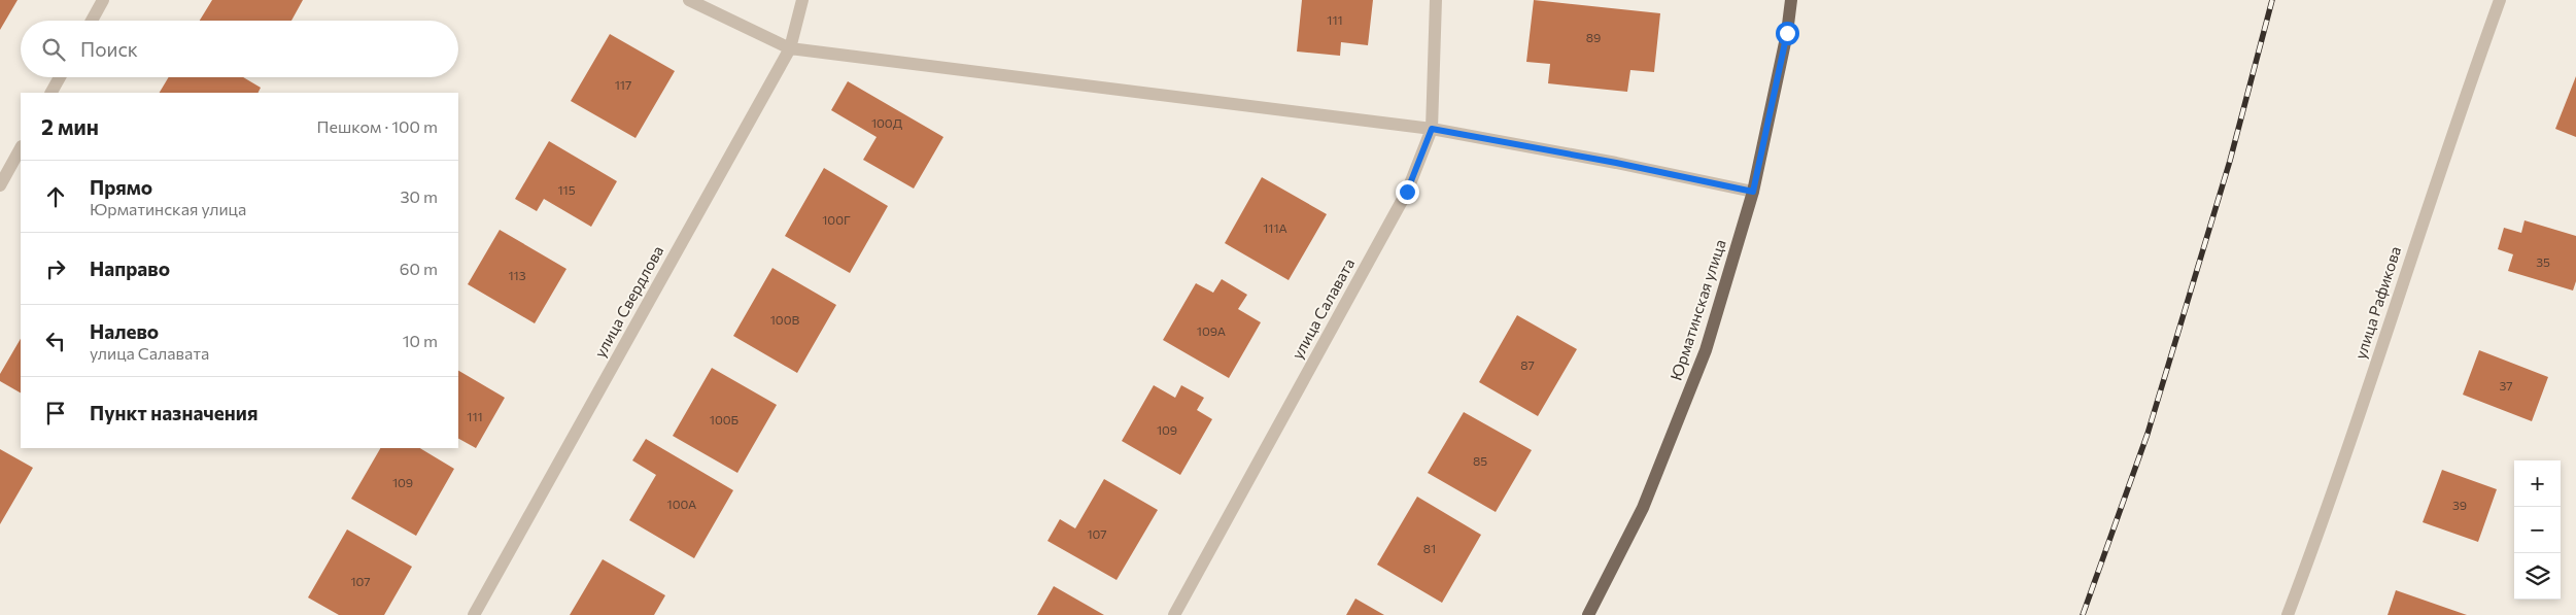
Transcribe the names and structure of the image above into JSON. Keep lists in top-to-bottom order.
{
  "streets": {
    "main road": ["Юрматинская улица"],
    "street": ["улица Свердлова", "улица Рафикова", "улица Салавата"]
  },
  "house_numbers": [
    "111",
    "89",
    "117",
    "100Д",
    "115",
    "100Г",
    "111А",
    "35",
    "113",
    "100В",
    "109А",
    "87",
    "37",
    "111",
    "100Б",
    "109",
    "85",
    "109",
    "100А",
    "39",
    "107",
    "81",
    "107"
  ],
  "page": {
    "search": "Поиск",
    "heading": ["2 мин", "Пешком · 100 m"],
    "list": [
      ["Прямо", "Юрматинская улица", "30 m"],
      ["Направо", "60 m"],
      ["Налево", "улица Салавата", "10 m"],
      "Пункт назначения"
    ],
    "map_buttons": ["+", "−"]
  }
}
